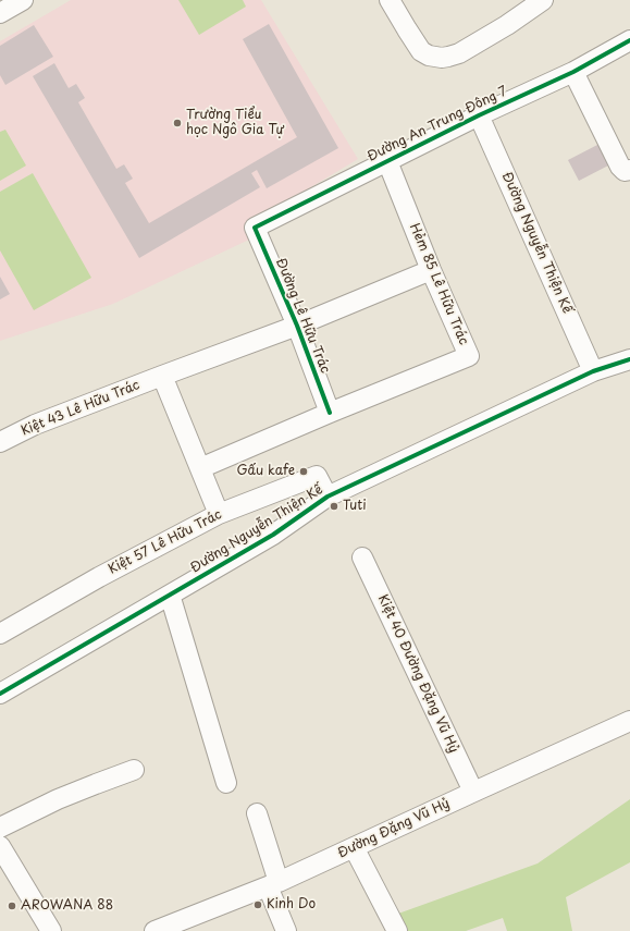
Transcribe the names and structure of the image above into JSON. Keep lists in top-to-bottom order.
{
  "streets": {
    "street": [
      "Đường An Trung Đông 7",
      "Đường Nguyễn Thiện Kế",
      "Hẻm 85 Lê Hữu Trác",
      "Đường Lê Hữu Trác",
      "Kiệt 43 Lê Hữu Trác",
      "Kiệt 57 Lê Hữu Trác",
      "Kiệt 40 Đường Đặng Vũ Hỷ",
      "Đường Đặng Vũ Hỷ"
    ]
  },
  "crossings": [
    ["Đường An Trung Đông 7", "Đường Nguyễn Thiện Kế"],
    ["Đường An Trung Đông 7", "Hẻm 85 Lê Hữu Trác"],
    ["Đường An Trung Đông 7", "Đường Lê Hữu Trác"],
    ["Đường Nguyễn Thiện Kế", "Kiệt 57 Lê Hữu Trác"],
    ["Hẻm 85 Lê Hữu Trác", "Đường Lê Hữu Trác"],
    ["Hẻm 85 Lê Hữu Trác", "Kiệt 43 Lê Hữu Trác"],
    ["Đường Lê Hữu Trác", "Kiệt 43 Lê Hữu Trác"],
    ["Kiệt 40 Đường Đặng Vũ Hỷ", "Đường Đặng Vũ Hỷ"]
  ],
  "places": [
    "Trường Tiểu học Ngô Gia Tự",
    "Gấu kafe",
    "Tuti",
    "Kinh Do",
    "AROWANA 88"
  ]
}
